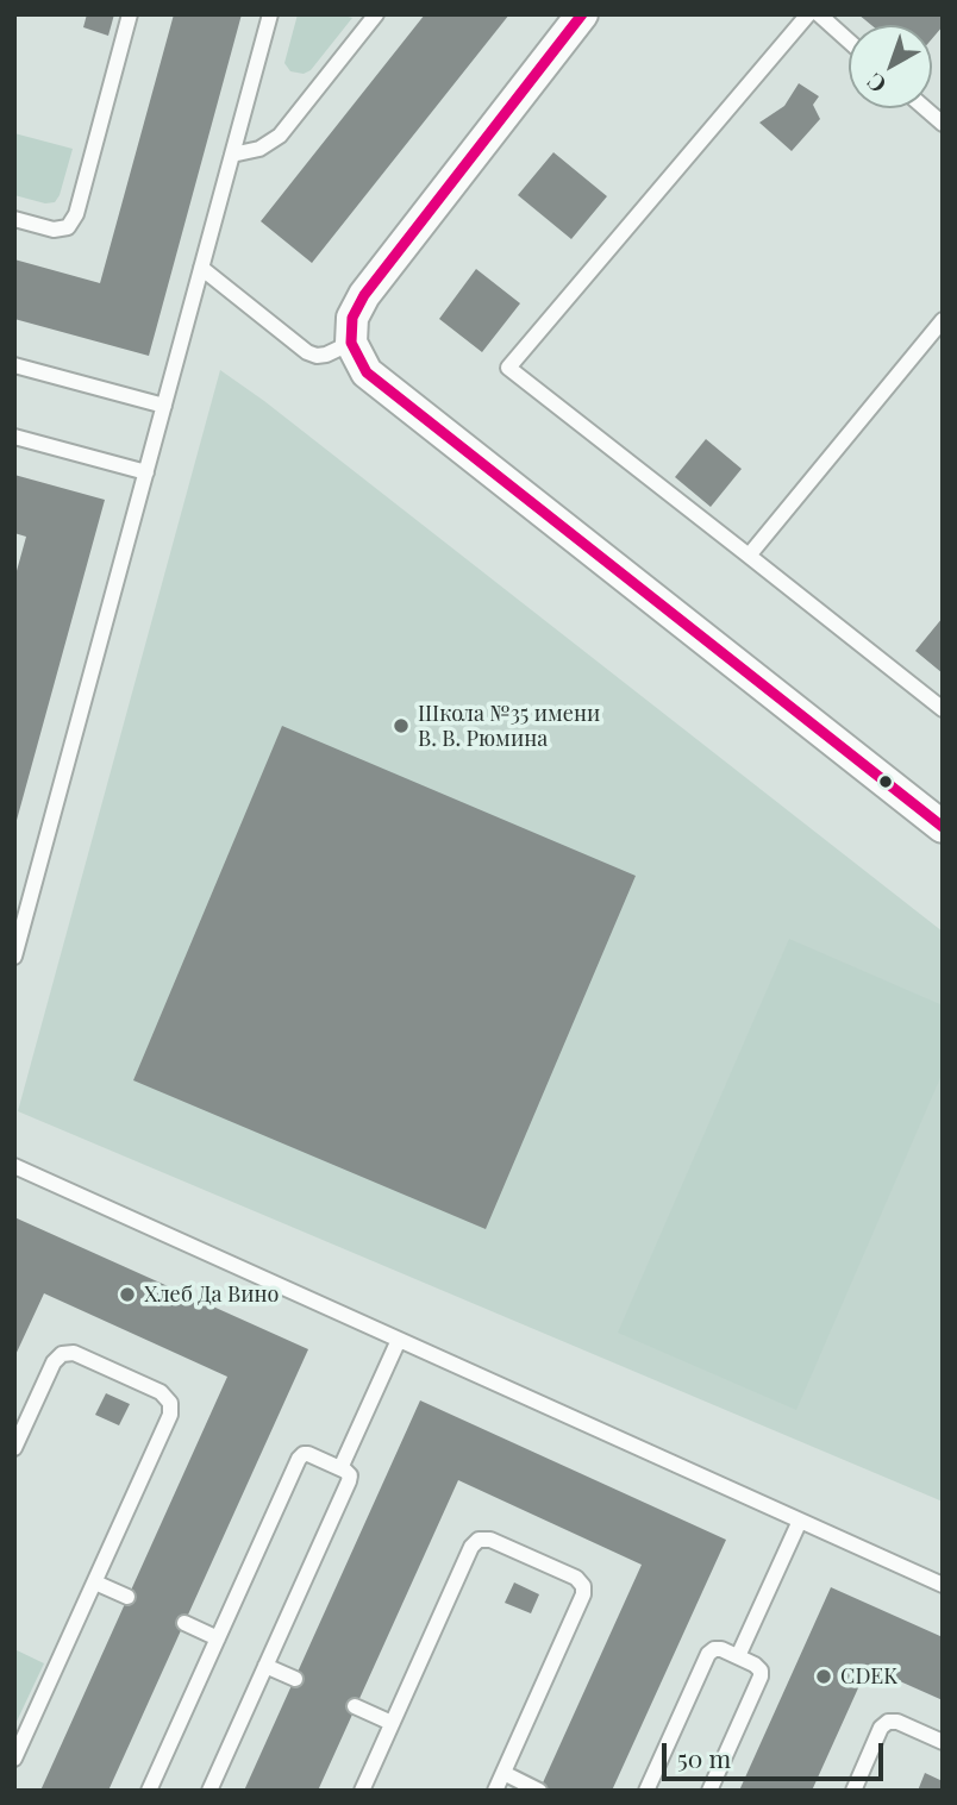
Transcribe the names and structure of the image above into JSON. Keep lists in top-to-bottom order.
{
  "places": ["Школа №35 имени В. В. Рюмина", "Хлеб Да Вино", "CDEK"],
  "scale_bar": "50 m",
  "north": "bottom left"
}
